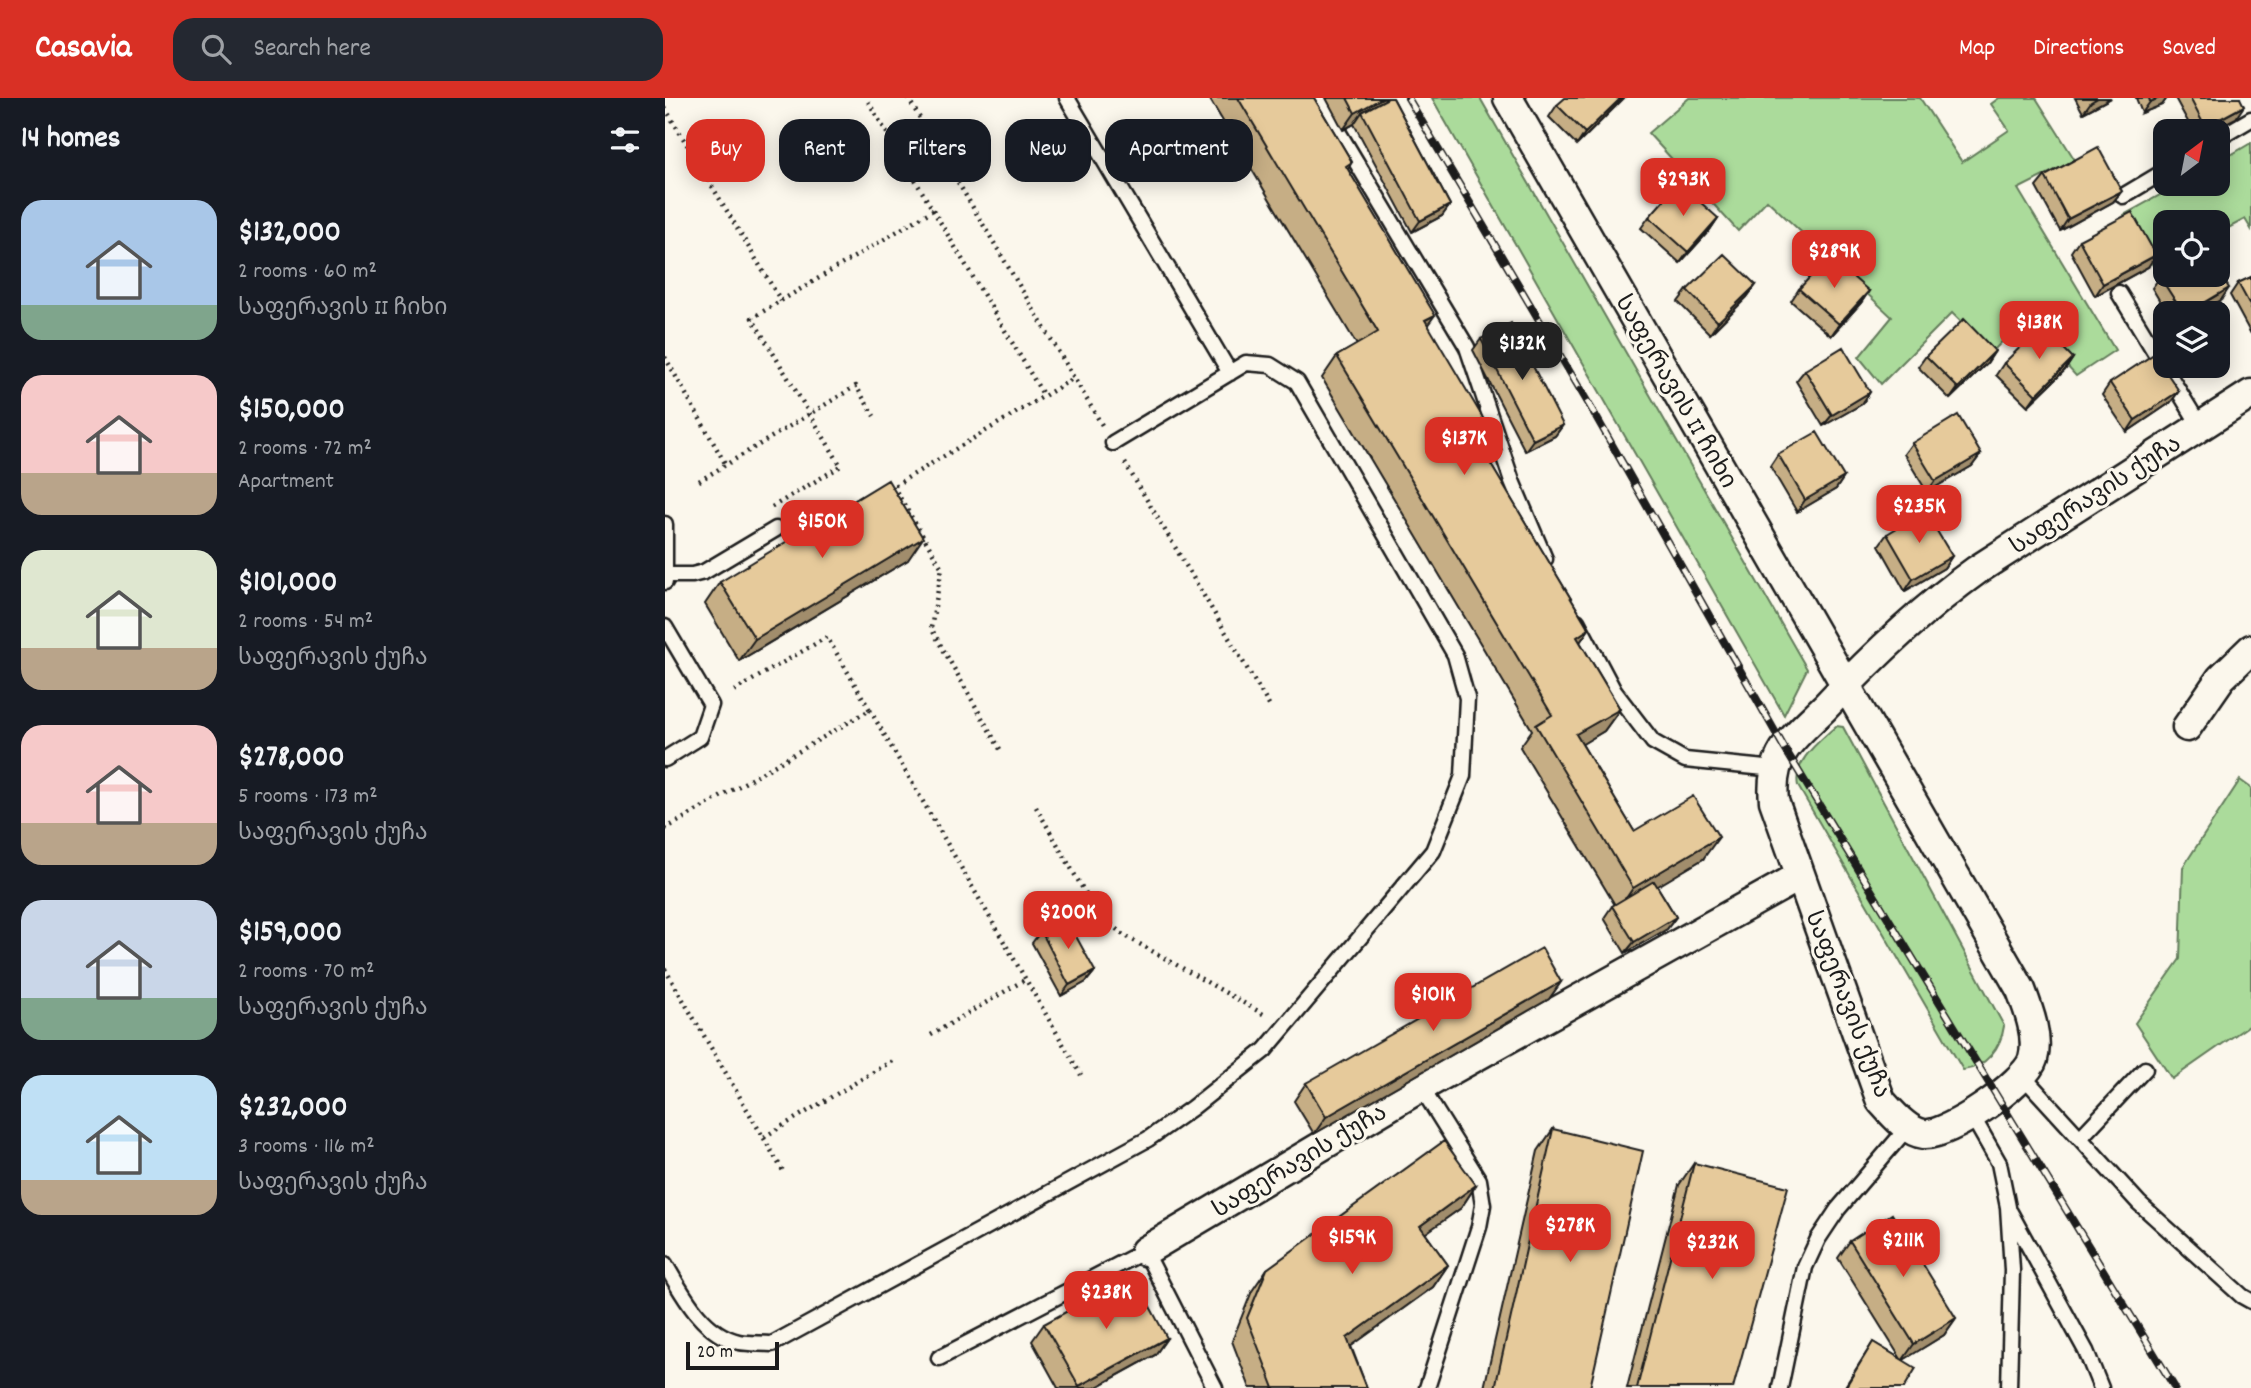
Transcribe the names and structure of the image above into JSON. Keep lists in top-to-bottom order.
{
  "streets": {
    "street": ["საფერავის II ჩიხი", "საფერავის ქუჩა"]
  },
  "crossings": [
    ["საფერავის II ჩიხი", "საფერავის ქუჩა"]
  ],
  "scale_bar": "20 m",
  "north": "top right",
  "page": {
    "header": "Casavia",
    "search": "Search here",
    "nav": ["Map", "Directions", "Saved"],
    "heading": "14 homes",
    "chip": [
      "Buy",
      "Rent",
      "Filters",
      "New",
      "Apartment"
    ],
    "price": [
      "$293K",
      "$289K",
      "$138K",
      "$132K",
      "$137K",
      "$235K",
      "$150K",
      "$200K",
      "$101K",
      "$278K",
      "$159K",
      "$211K",
      "$232K",
      "$238K"
    ],
    "list": [
      {
        "name": "$132,000",
        "note": "2 rooms · 60 m² · საფერავის II ჩიხი"
      },
      {
        "name": "$150,000",
        "note": "2 rooms · 72 m² · Apartment"
      },
      {
        "name": "$101,000",
        "note": "2 rooms · 54 m² · საფერავის ქუჩა"
      },
      {
        "name": "$278,000",
        "note": "5 rooms · 173 m² · საფერავის ქუჩა"
      },
      {
        "name": "$159,000",
        "note": "2 rooms · 70 m² · საფერავის ქუჩა"
      },
      {
        "name": "$232,000",
        "note": "3 rooms · 116 m² · საფერავის ქუჩა"
      }
    ],
    "scale": "20 m"
  }
}
